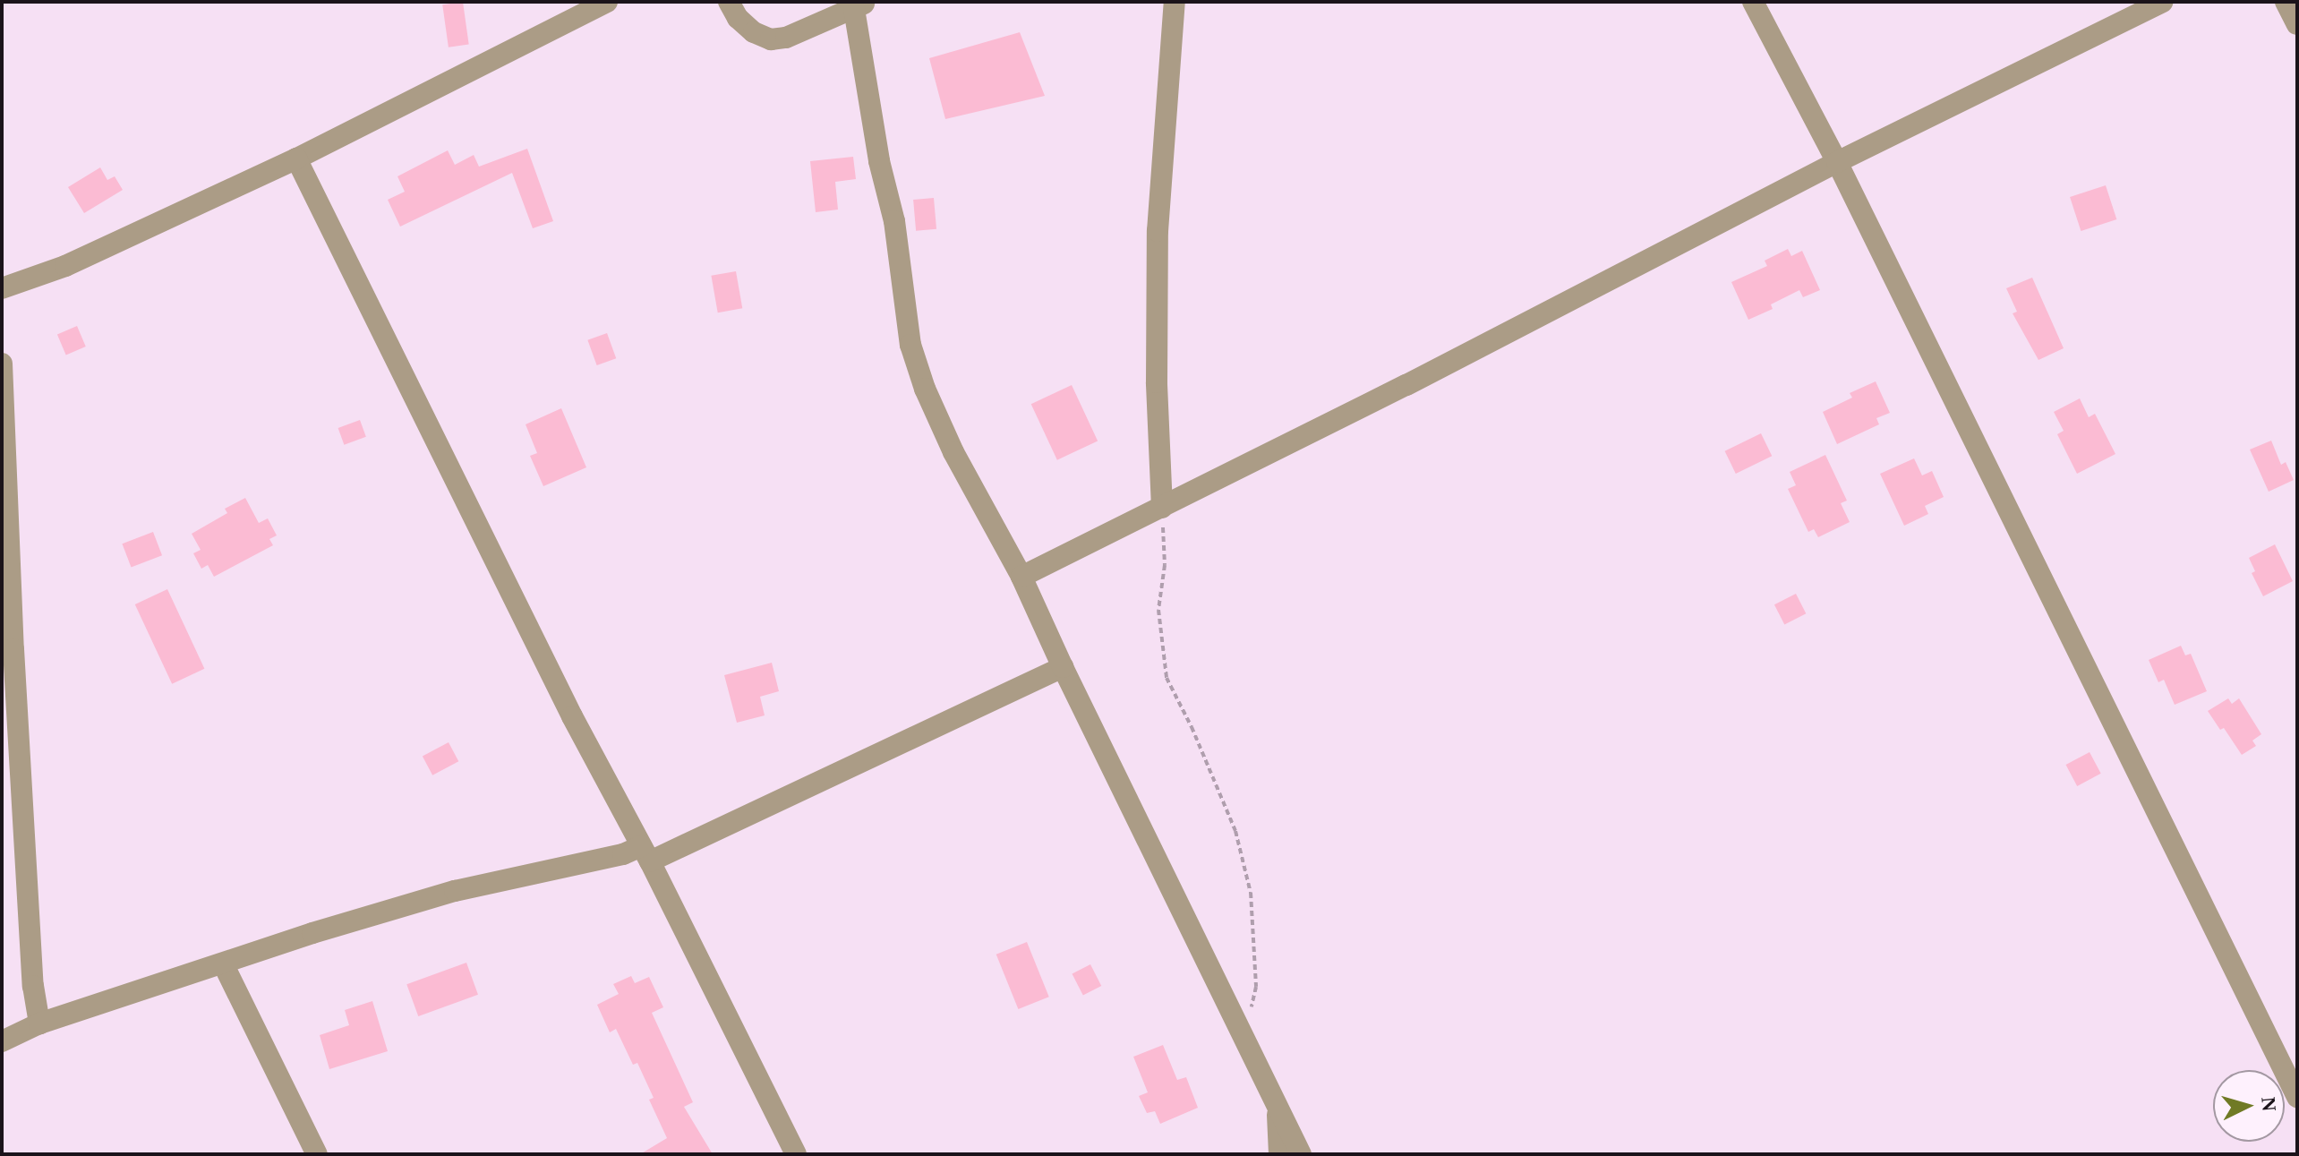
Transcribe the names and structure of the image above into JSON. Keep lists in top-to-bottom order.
{
  "north": "right"
}
